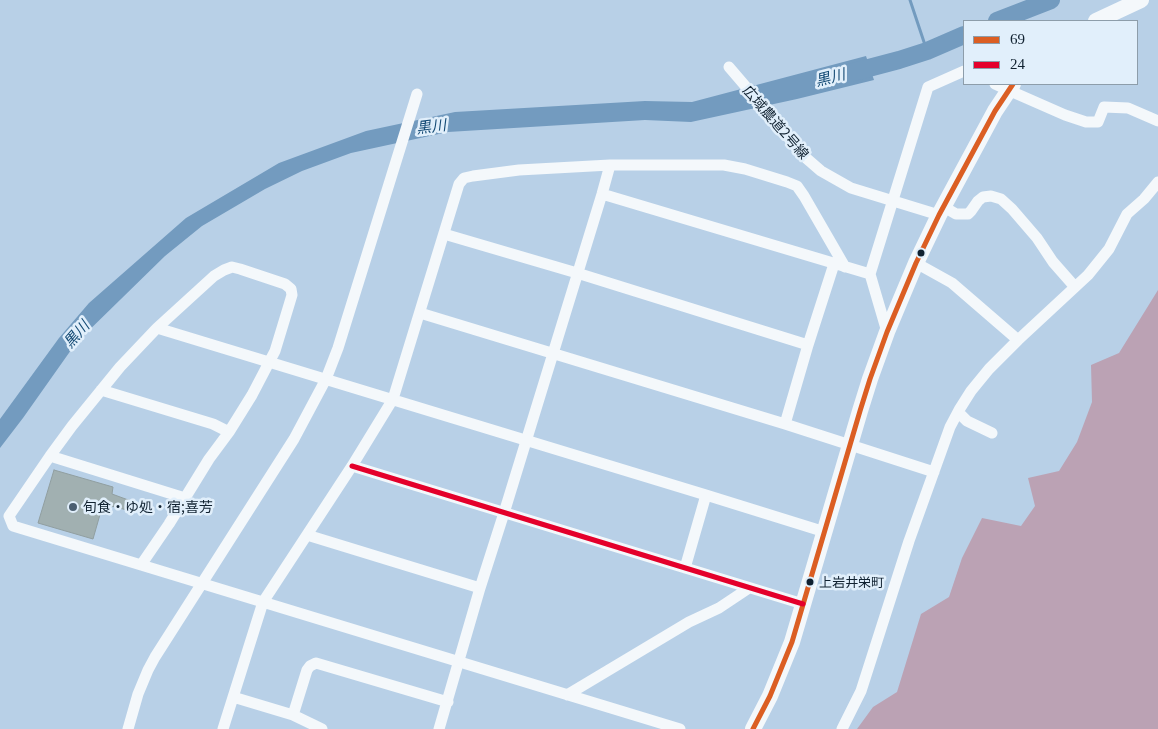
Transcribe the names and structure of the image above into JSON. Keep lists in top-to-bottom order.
{
  "streets": {
    "street": ["広域農道2号線"]
  },
  "water": ["黒川"],
  "places": ["旬食・ゆ処・宿;喜芳", "上岩井栄町"],
  "lines": ["transit line 69", "transit line 24"],
  "legend": ["69", "24"]
}
